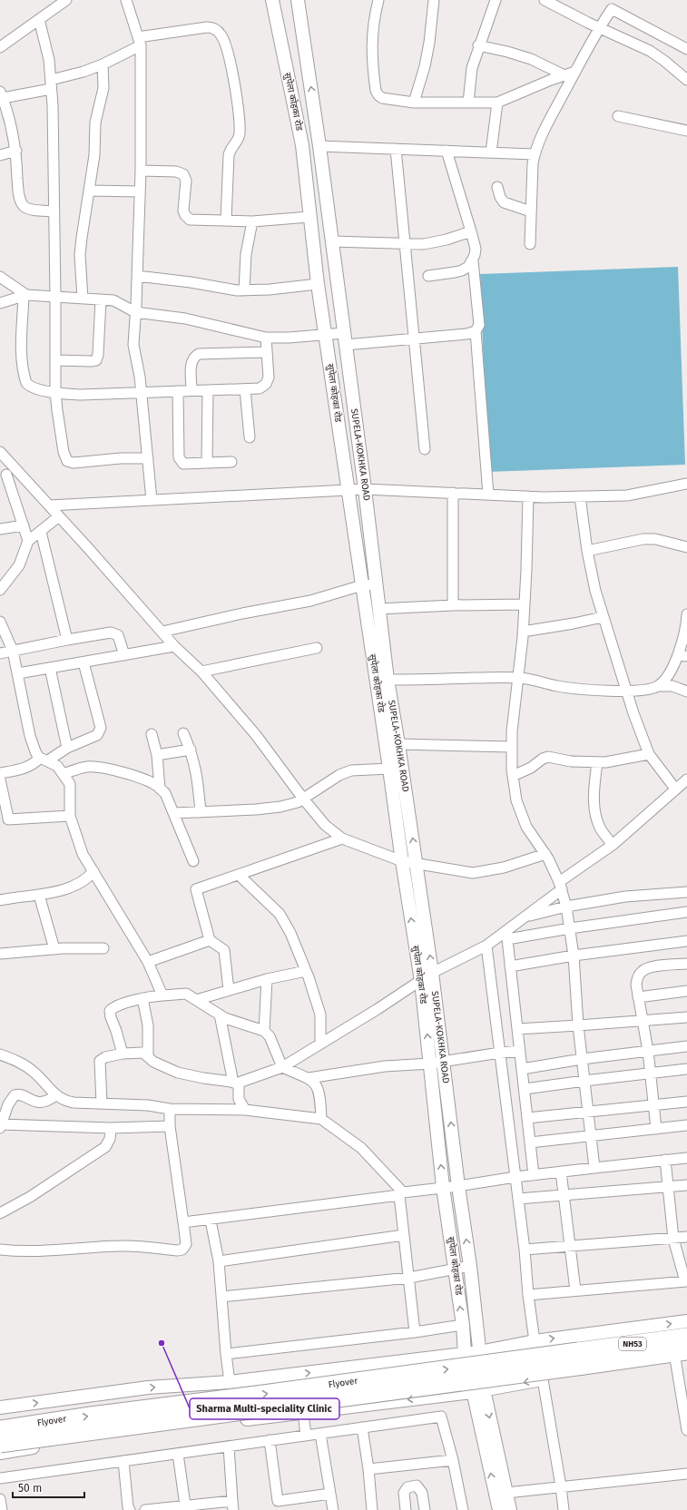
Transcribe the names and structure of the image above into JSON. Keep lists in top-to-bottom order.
{
  "streets": {
    "highway": ["NH53", "Flyover"],
    "street": ["सुपेला कोहका रोड", "SUPELA-KOKHKA ROAD"]
  },
  "crossings": [
    ["सुपेला कोहका रोड", "SUPELA-KOKHKA ROAD"]
  ],
  "places": ["Sharma Multi-speciality Clinic"],
  "scale_bar": "50 m"
}
